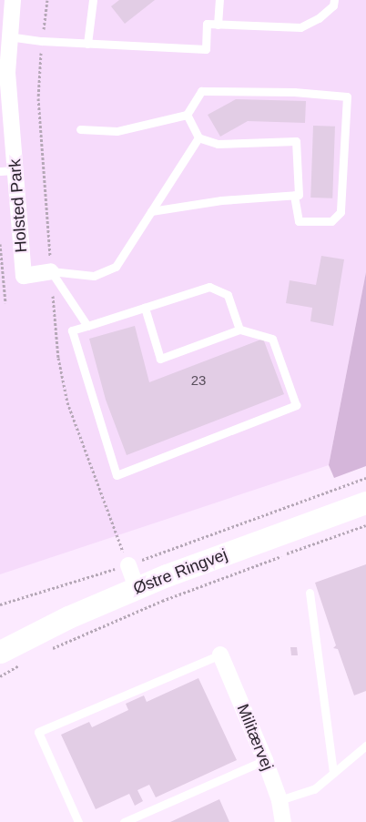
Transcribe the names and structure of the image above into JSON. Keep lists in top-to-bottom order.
{
  "streets": {
    "street": ["Holsted Park", "Østre Ringvej", "Militærvej"]
  },
  "house_numbers": ["23"]
}
